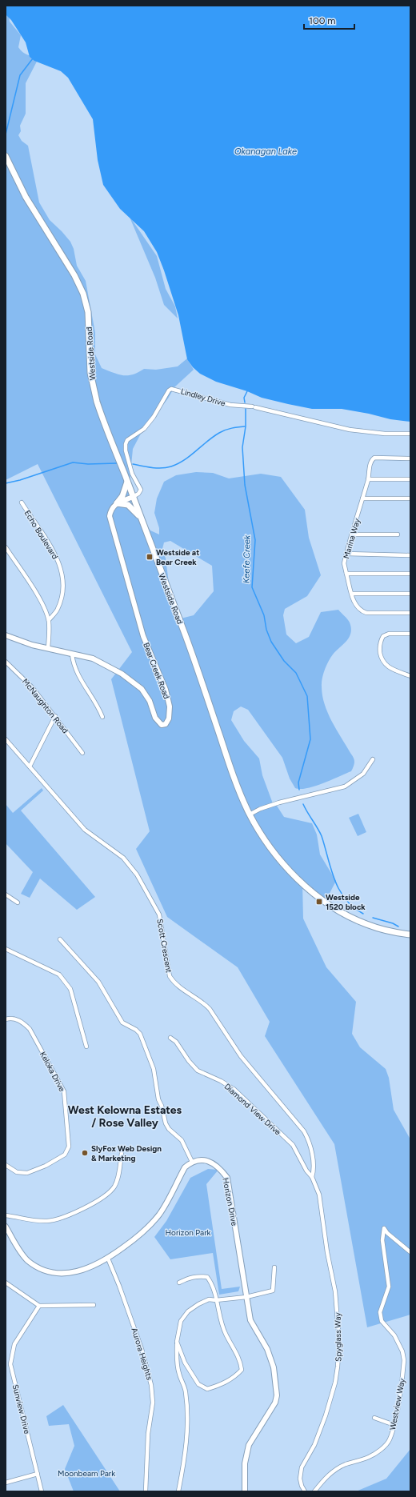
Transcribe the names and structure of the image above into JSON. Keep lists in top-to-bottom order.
{
  "streets": {
    "main road": ["Westside Road"],
    "street": [
      "Lindley Drive",
      "Echo Boulevard",
      "Marina Way",
      "Bear Creek Road",
      "McNaughton Road",
      "Scott Crescent",
      "Keloka Drive",
      "Diamond View Drive",
      "Horizon Drive",
      "Spyglass Way",
      "Aurora Heights",
      "Westview Way",
      "Sunview Drive"
    ]
  },
  "crossings": [
    ["Westside Road", "Lindley Drive"],
    ["Scott Crescent", "Diamond View Drive"],
    ["Scott Crescent", "Spyglass Way"],
    ["Diamond View Drive", "Spyglass Way"]
  ],
  "districts": ["West Kelowna Estates / Rose Valley"],
  "water": ["Okanagan Lake", "Keefe Creek"],
  "parks": ["Horizon Park", "Moonbeam Park"],
  "places": {
    "transit": ["Westside at Bear Creek", "Westside 1520 block"],
    "other": ["SlyFox Web Design & Marketing"]
  },
  "scale_bar": "100 m"
}
